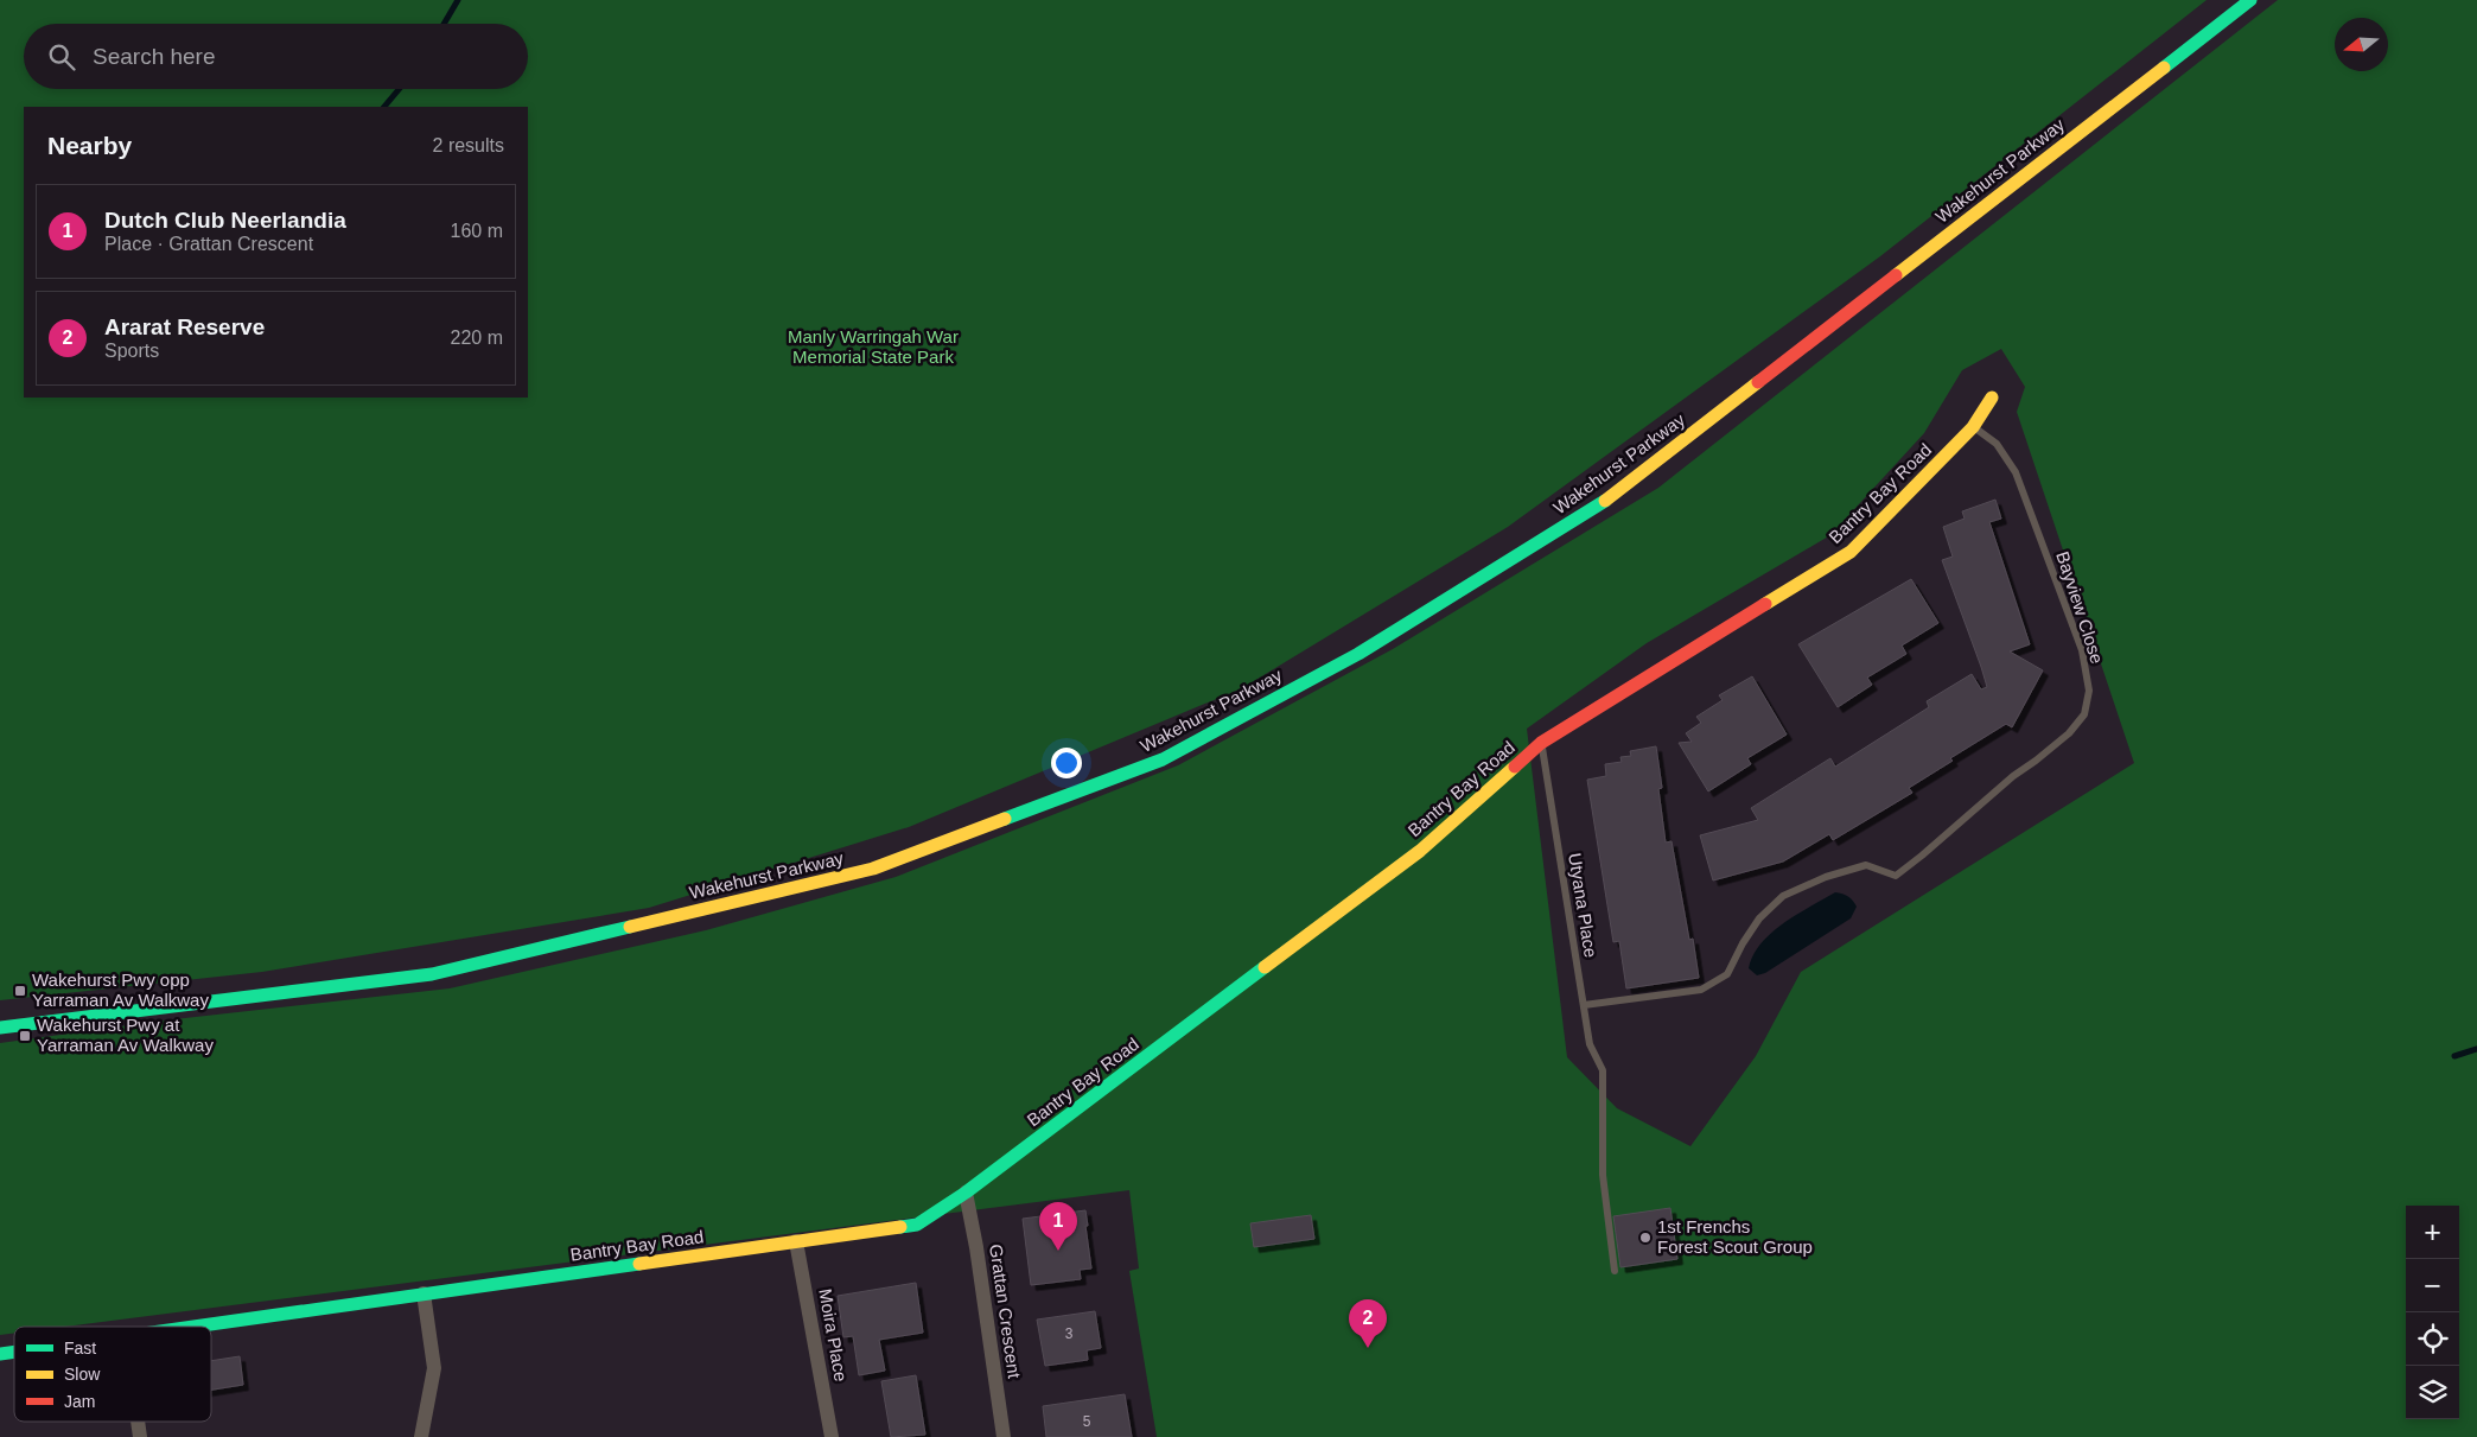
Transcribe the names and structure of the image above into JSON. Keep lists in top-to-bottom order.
{
  "streets": {
    "main road": ["Wakehurst Parkway", "Bantry Bay Road"],
    "street": ["Grattan Crescent", "Moira Place"],
    "lane": ["Bayview Close", "Utyana Place"]
  },
  "crossings": [
    ["Bantry Bay Road", "Bayview Close"],
    ["Bantry Bay Road", "Utyana Place"],
    ["Bantry Bay Road", "Grattan Crescent"],
    ["Bantry Bay Road", "Moira Place"],
    ["Bayview Close", "Utyana Place"]
  ],
  "parks": ["Manly Warringah War Memorial State Park"],
  "places": {
    "transit": ["Wakehurst Pwy opp Yarraman Av Walkway", "Wakehurst Pwy at Yarraman Av Walkway"],
    "other": ["1st Frenchs Forest Scout Group"]
  },
  "house_numbers": ["3", "5"],
  "legend": ["Fast", "Slow", "Jam"],
  "north": "left",
  "page": {
    "search": "Search here",
    "heading": ["Nearby", "2 results"],
    "list": [
      {
        "mark": "1",
        "name": "Dutch Club Neerlandia",
        "note": "Place · Grattan Crescent",
        "value": "160 m"
      },
      {
        "mark": "2",
        "name": "Ararat Reserve",
        "note": "Sports",
        "value": "220 m"
      }
    ],
    "pins": ["1", "2"],
    "map_buttons": ["+", "−"]
  }
}
